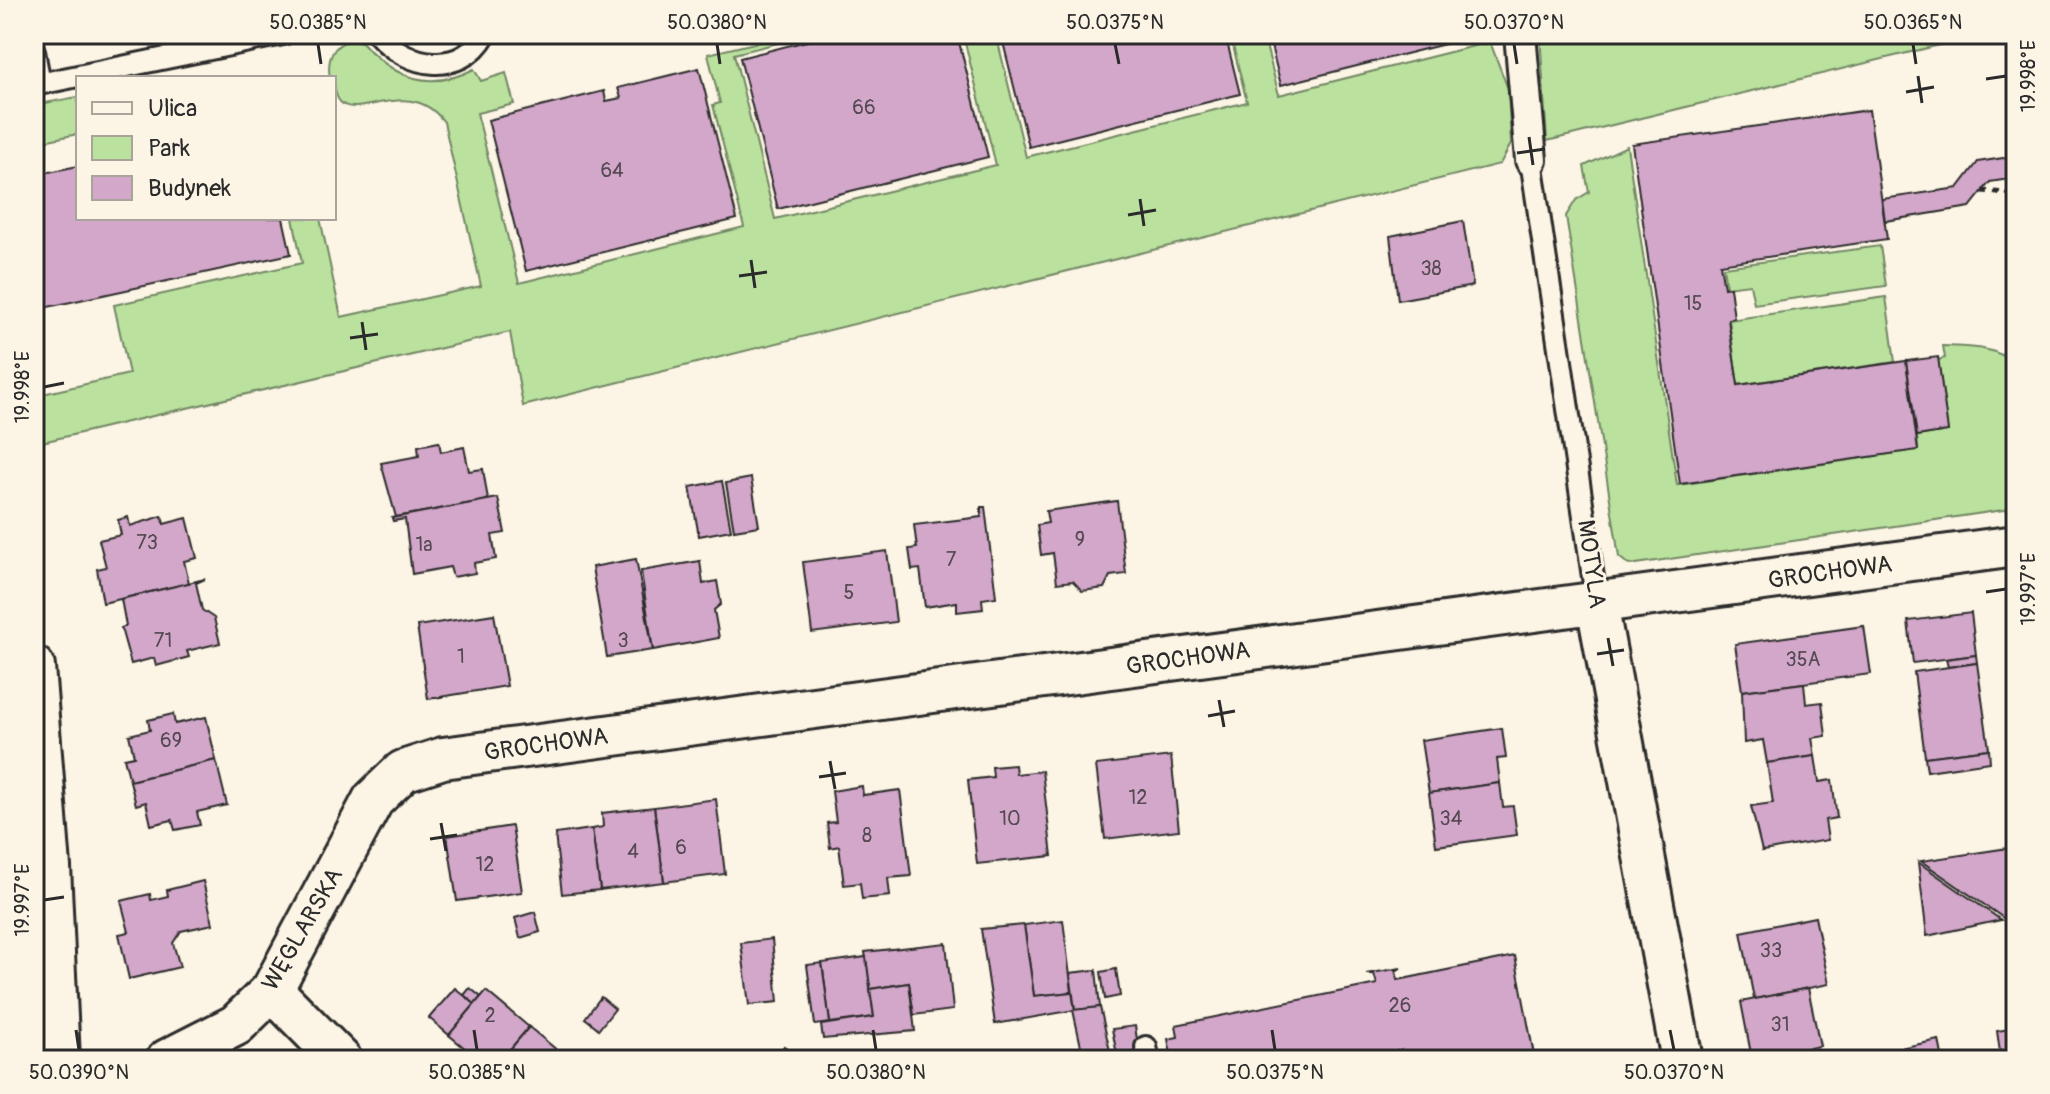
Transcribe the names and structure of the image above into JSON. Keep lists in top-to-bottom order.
{
  "streets": {
    "street": ["MOTYLA", "GROCHOWA", "WĘGLARSKA"]
  },
  "crossings": [
    ["MOTYLA", "GROCHOWA"],
    ["GROCHOWA", "WĘGLARSKA"]
  ],
  "house_numbers": [
    "66",
    "64",
    "38",
    "15",
    "9",
    "73",
    "1a",
    "7",
    "5",
    "71",
    "3",
    "1",
    "35A",
    "69",
    "12",
    "10",
    "34",
    "8",
    "6",
    "4",
    "12",
    "33",
    "26",
    "2",
    "31"
  ],
  "legend": ["Ulica", "Park", "Budynek"],
  "coordinates": [
    "50.0385°N",
    "50.0380°N",
    "50.0375°N",
    "50.0370°N",
    "50.0365°N",
    "19.998°E",
    "19.997°E",
    "50.0390°N"
  ]
}
